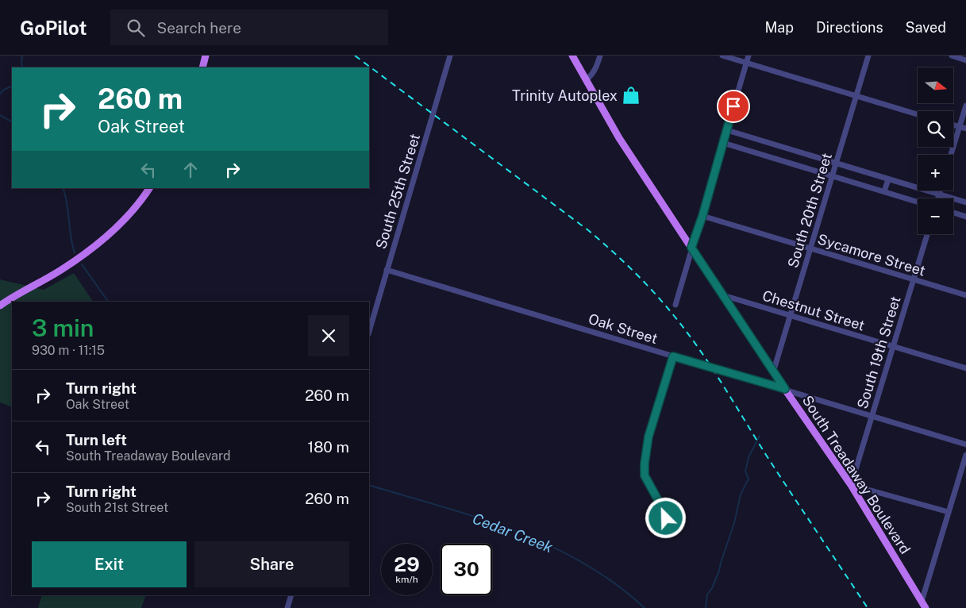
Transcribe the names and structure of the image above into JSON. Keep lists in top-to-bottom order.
{
  "streets": {
    "main road": ["South Treadaway Boulevard"],
    "street": [
      "South 25th Street",
      "South 20th Street",
      "Sycamore Street",
      "Chestnut Street",
      "Oak Street",
      "South 19th Street"
    ]
  },
  "crossings": [
    ["South 25th Street", "Oak Street"],
    ["South 20th Street", "Sycamore Street"],
    ["South 20th Street", "Chestnut Street"],
    ["South 20th Street", "South Treadaway Boulevard"],
    ["Sycamore Street", "South 19th Street"],
    ["Chestnut Street", "South 19th Street"],
    ["Chestnut Street", "South Treadaway Boulevard"],
    ["Oak Street", "South 19th Street"],
    ["Oak Street", "South Treadaway Boulevard"],
    ["South 19th Street", "South Treadaway Boulevard"]
  ],
  "water": ["Cedar Creek"],
  "places": {
    "shop": ["Trinity Autoplex"]
  },
  "north": "right",
  "page": {
    "header": "GoPilot",
    "search": "Search here",
    "nav": ["Map", "Directions", "Saved"],
    "map_buttons": ["+", "−"],
    "turn": ["260 m", "Oak Street"],
    "heading": ["3 min", "930 m · 11:15"],
    "list": [
      {
        "name": "Turn right",
        "note": "Oak Street",
        "value": "260 m"
      },
      {
        "name": "Turn left",
        "note": "South Treadaway Boulevard",
        "value": "180 m"
      },
      {
        "name": "Turn right",
        "note": "South 21st Street",
        "value": "260 m"
      }
    ],
    "buttons": ["Exit", "Share"],
    "speed": "29 km/h",
    "limit": "30"
  }
}
